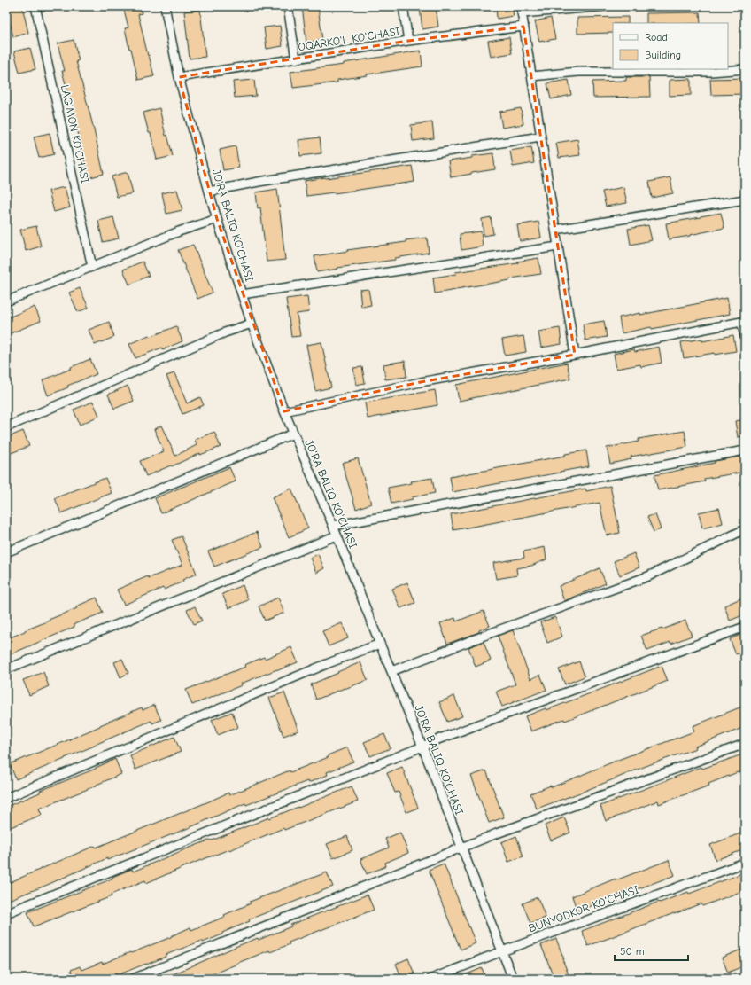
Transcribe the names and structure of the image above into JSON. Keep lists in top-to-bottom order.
{
  "streets": {
    "street": [
      "OQARKO'L KO'CHASI",
      "LAG'MON KO'CHASI",
      "JO'RA BALIQ KO'CHASI",
      "BUNYODKOR KO'CHASI"
    ]
  },
  "crossings": [
    ["OQARKO'L KO'CHASI", "JO'RA BALIQ KO'CHASI"],
    ["JO'RA BALIQ KO'CHASI", "BUNYODKOR KO'CHASI"]
  ],
  "legend": ["Road", "Building"],
  "scale_bar": "50 m"
}
